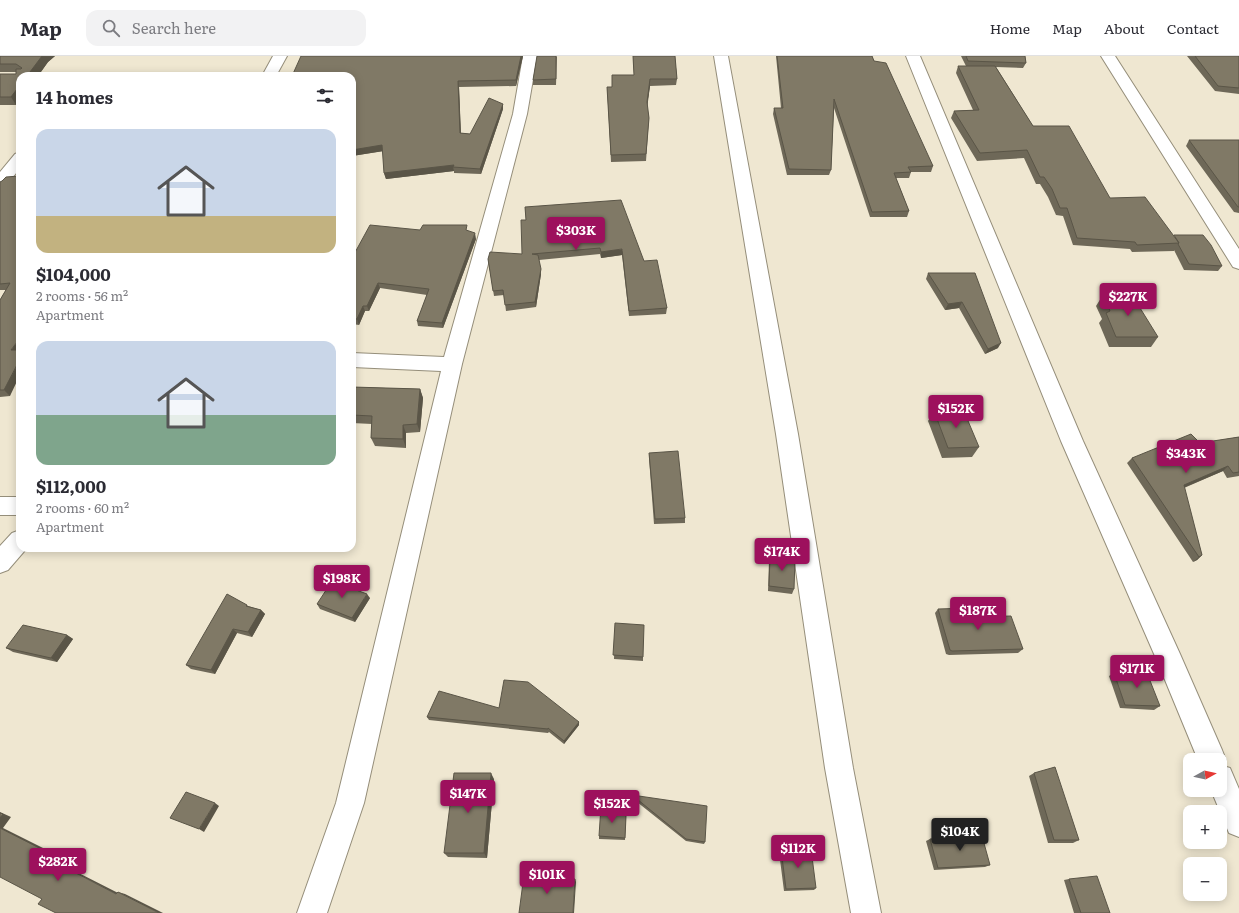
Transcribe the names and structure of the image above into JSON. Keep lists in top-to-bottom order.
{
  "north": "right",
  "page": {
    "header": "Map",
    "search": "Search here",
    "nav": [
      "Home",
      "Map",
      "About",
      "Contact"
    ],
    "heading": "14 homes",
    "list": [
      {
        "name": "$104,000",
        "note": "2 rooms · 56 m² · Apartment"
      },
      {
        "name": "$112,000",
        "note": "2 rooms · 60 m² · Apartment"
      }
    ],
    "price": [
      "$303K",
      "$227K",
      "$152K",
      "$343K",
      "$174K",
      "$198K",
      "$187K",
      "$171K",
      "$147K",
      "$152K",
      "$104K",
      "$112K",
      "$282K",
      "$101K"
    ],
    "map_buttons": ["+", "−"]
  }
}
